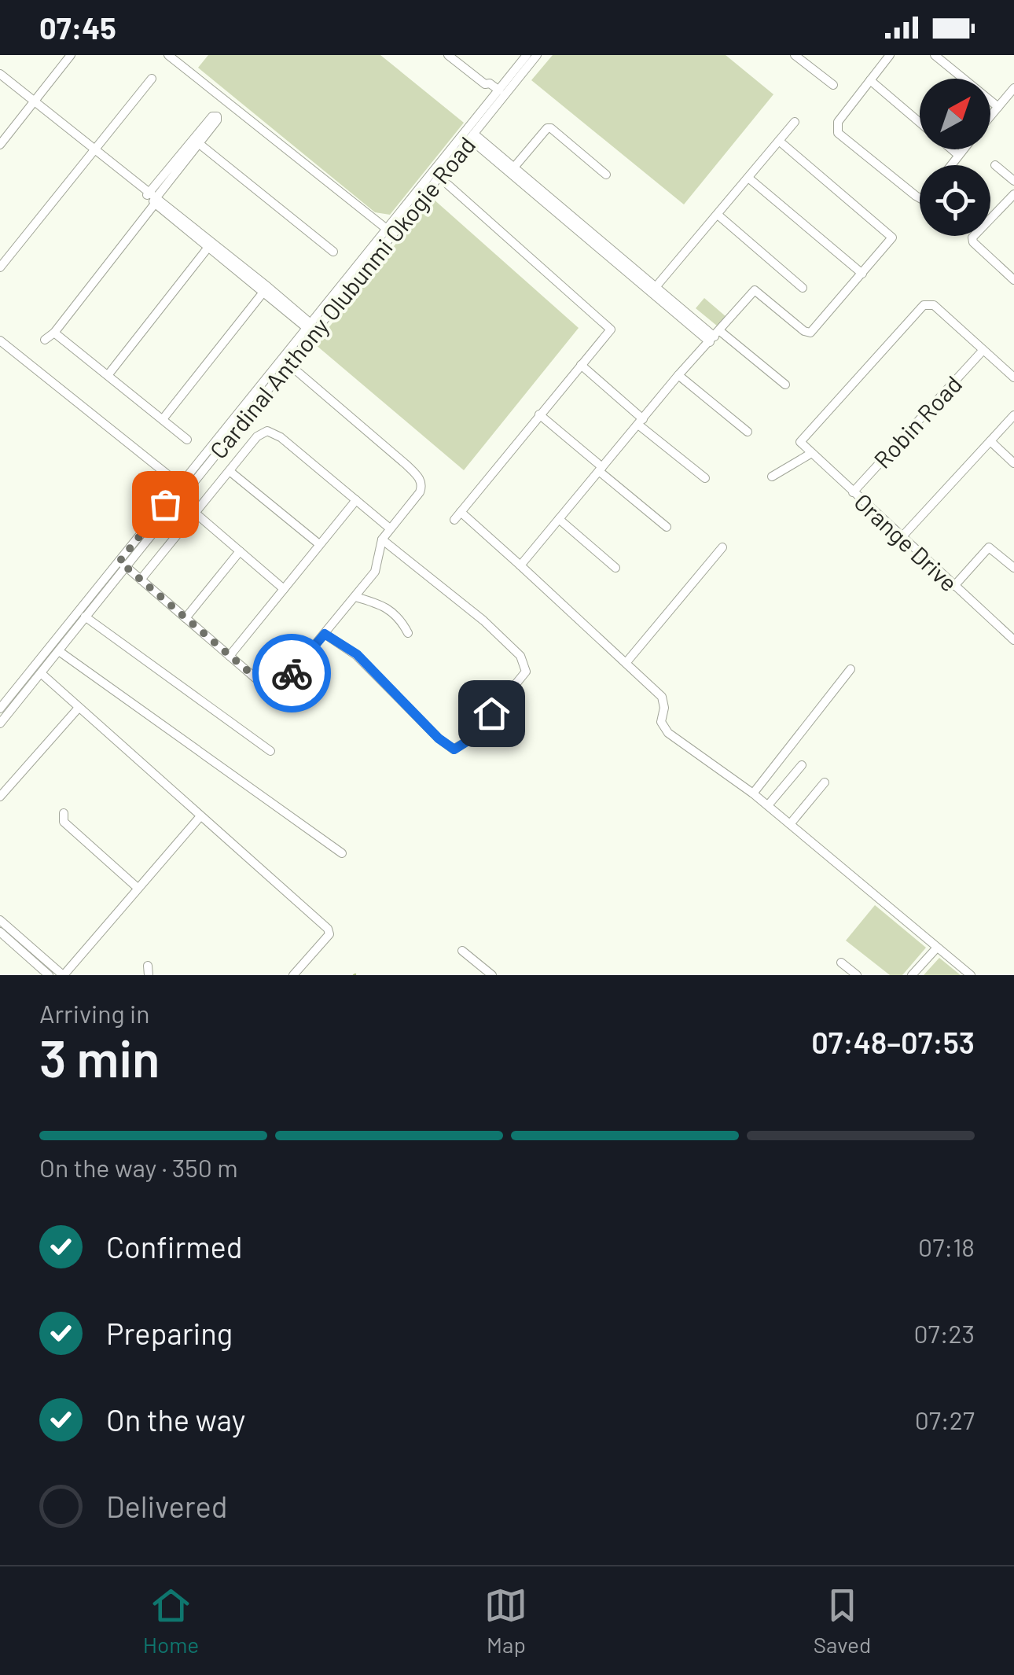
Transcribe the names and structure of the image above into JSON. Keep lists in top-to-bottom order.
{
  "streets": {
    "street": ["Cardinal Anthony Olubunmi Okogie Road", "Robin Road", "Orange Drive"]
  },
  "crossings": [
    ["Robin Road", "Orange Drive"]
  ],
  "north": "top right",
  "page": {
    "status": "07:45",
    "heading": ["3 min", "Arriving in", "07:48–07:53"],
    "bar": "On the way · 350 m",
    "list": [
      ["Confirmed", "07:18"],
      ["Preparing", "07:23"],
      ["On the way", "07:27"],
      "Delivered"
    ],
    "tabs": ["Home", "Map", "Saved"]
  }
}
